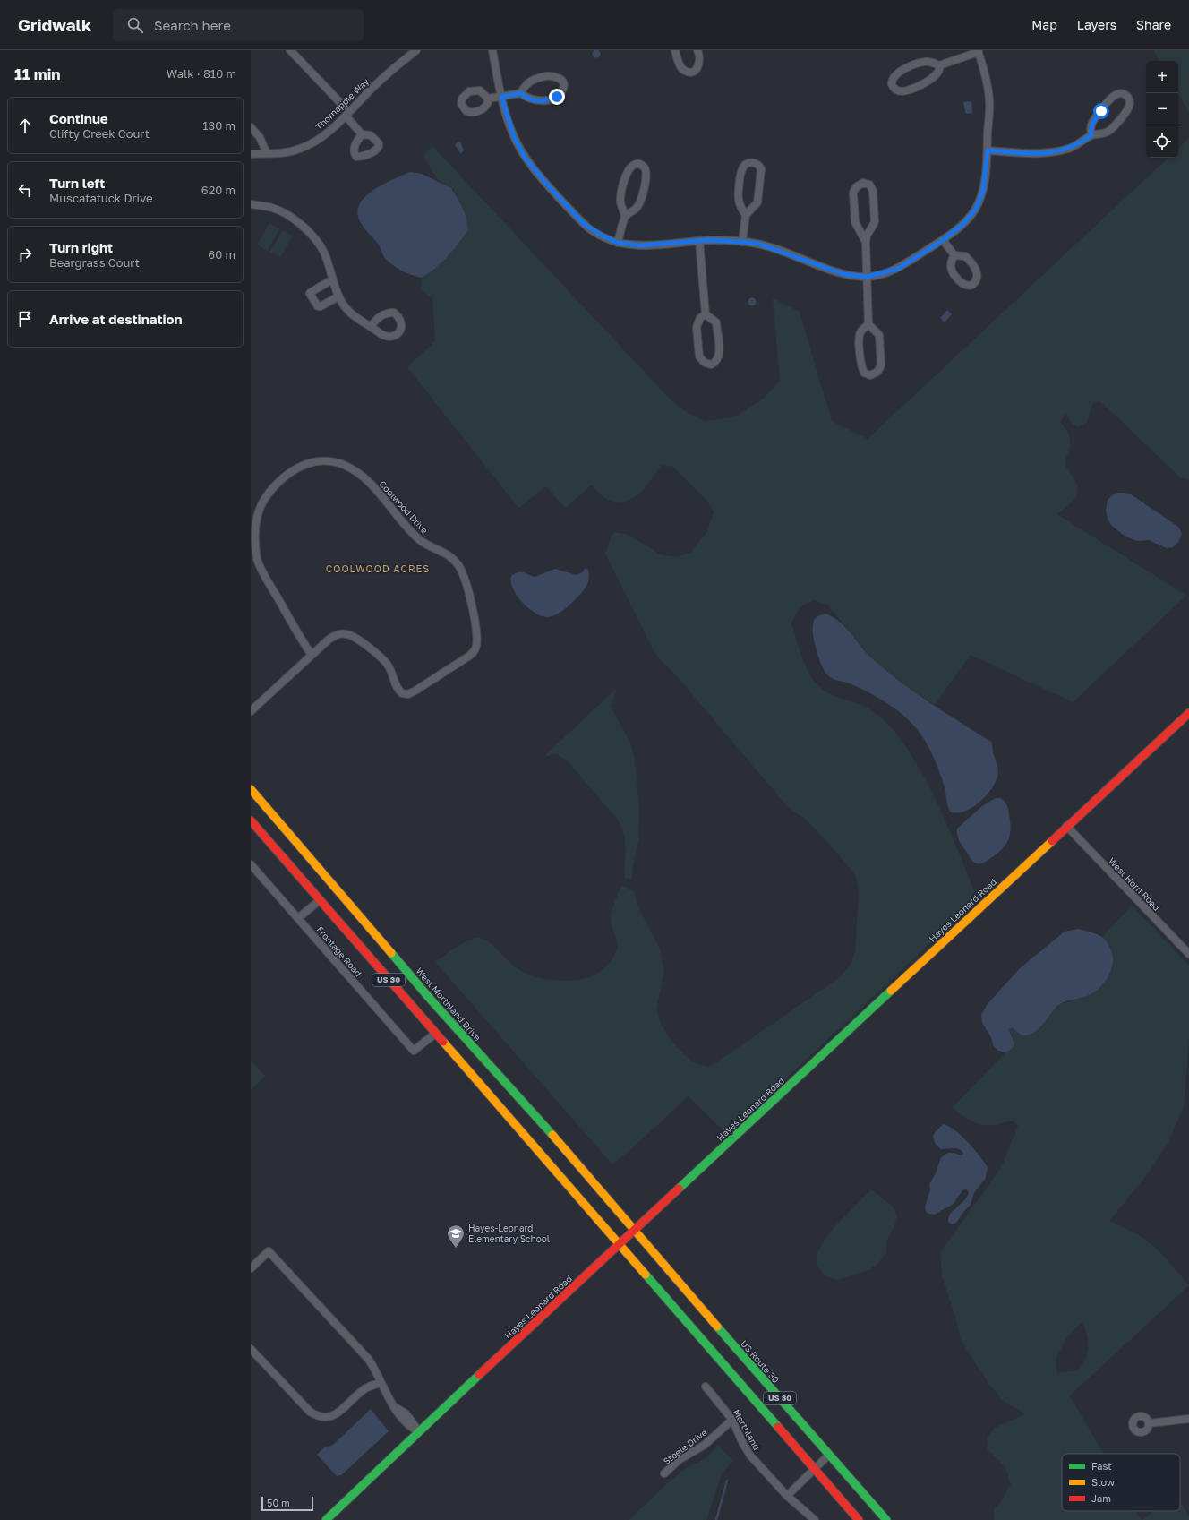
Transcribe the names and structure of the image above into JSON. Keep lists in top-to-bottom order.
{
  "streets": {
    "main road": [
      "Hayes Leonard Road",
      "US 30",
      "West Morthland Drive",
      "US Route 30"
    ],
    "street": [
      "Thornapple Way",
      "Coolwood Drive",
      "West Horn Road",
      "Frontage Road",
      "Morthland",
      "Steele Drive"
    ]
  },
  "crossings": [
    ["West Horn Road", "Hayes Leonard Road"],
    ["Hayes Leonard Road", "US 30"],
    ["Hayes Leonard Road", "West Morthland Drive"],
    ["Hayes Leonard Road", "US Route 30"],
    ["Frontage Road", "US 30"],
    ["West Morthland Drive", "US Route 30"],
    ["Morthland", "Steele Drive"]
  ],
  "districts": ["COOLWOOD ACRES"],
  "places": {
    "school or university": ["Hayes-Leonard Elementary School"]
  },
  "legend": ["Fast", "Slow", "Jam"],
  "scale_bar": "50 m",
  "page": {
    "header": "Gridwalk",
    "search": "Search here",
    "nav": ["Map", "Layers", "Share"],
    "heading": ["11 min", "Walk · 810 m"],
    "map_buttons": ["+", "−"],
    "list": [
      ["Continue", "Clifty Creek Court", "130 m"],
      ["Turn left", "Muscatatuck Drive", "620 m"],
      ["Turn right", "Beargrass Court", "60 m"],
      "Arrive at destination"
    ],
    "scale": "50 m"
  }
}
